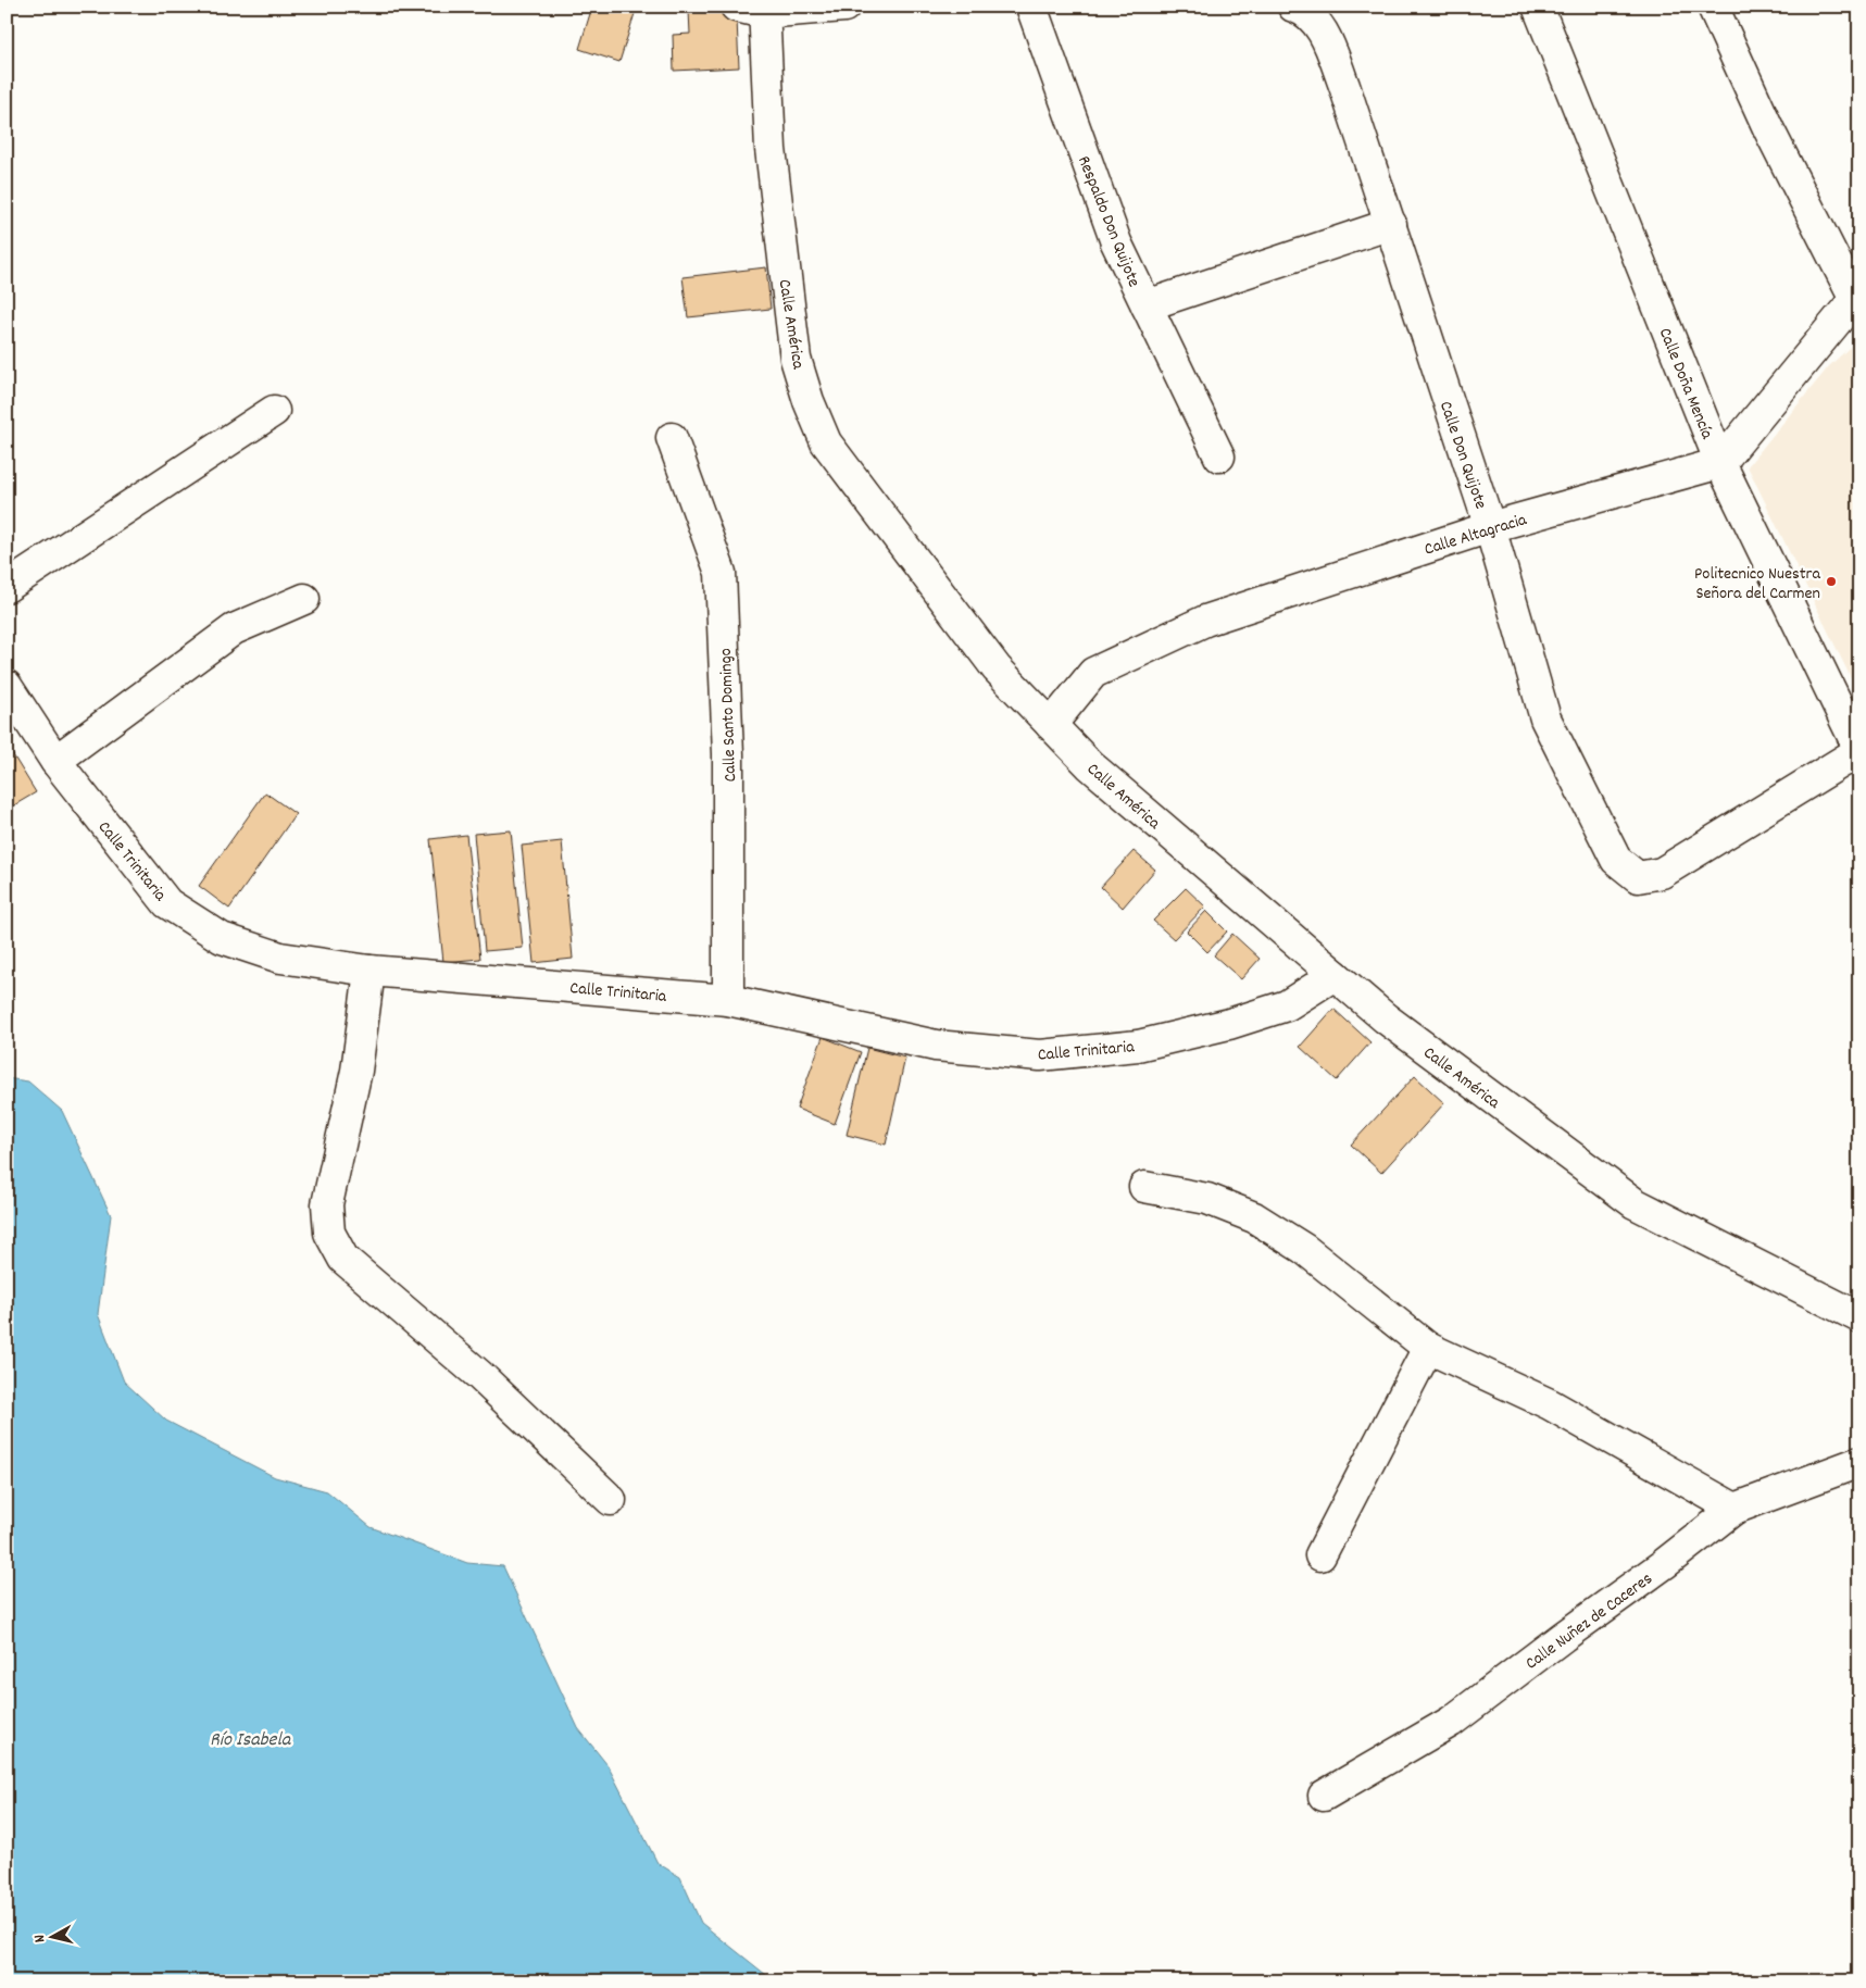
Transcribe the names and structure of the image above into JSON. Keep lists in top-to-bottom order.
{
  "streets": {
    "street": [
      "Respaldo Don Quijote",
      "Calle América",
      "Calle Doña Mencía",
      "Calle Don Quijote",
      "Calle Altagracia",
      "Calle Santo Domingo",
      "Calle Trinitaria",
      "Calle Nuñez de Caceres"
    ]
  },
  "crossings": [
    ["Calle América", "Calle Altagracia"],
    ["Calle América", "Calle Trinitaria"],
    ["Calle Doña Mencía", "Calle Don Quijote"],
    ["Calle Doña Mencía", "Calle Altagracia"],
    ["Calle Don Quijote", "Calle Altagracia"],
    ["Calle Santo Domingo", "Calle Trinitaria"]
  ],
  "water": ["Río Isabela"],
  "places": ["Politecnico Nuestra Señora del Carmen"],
  "north": "left"
}
